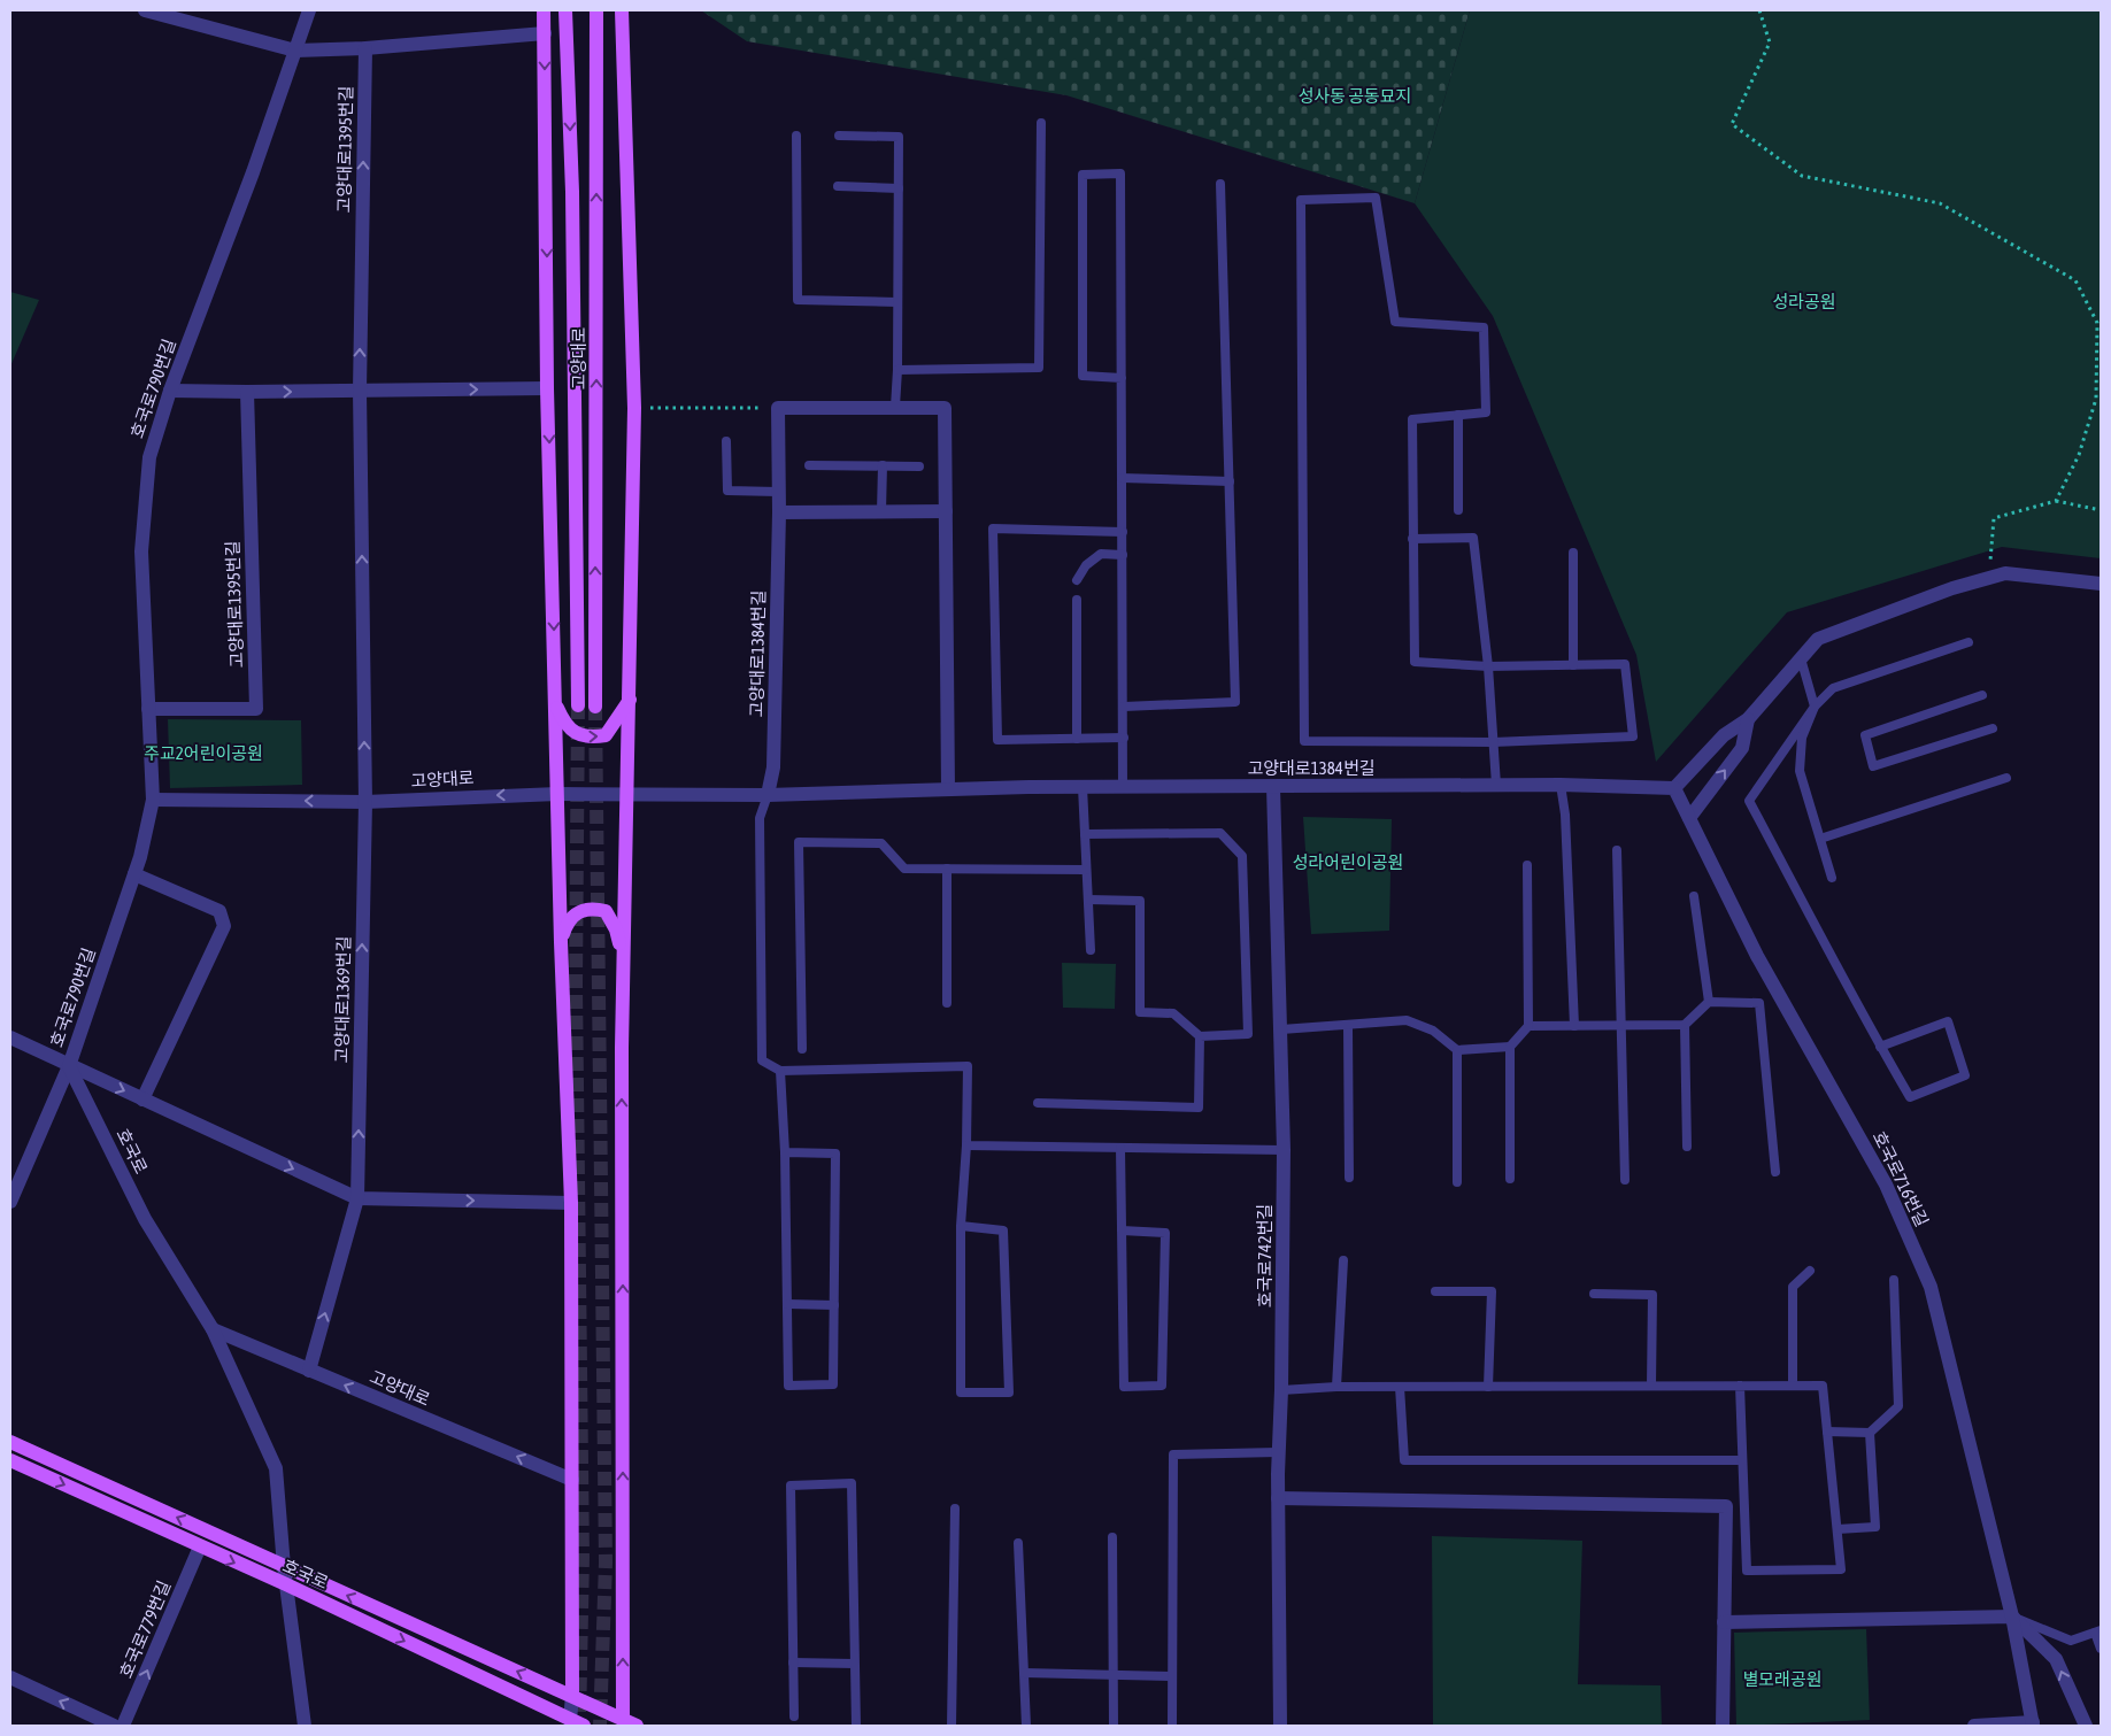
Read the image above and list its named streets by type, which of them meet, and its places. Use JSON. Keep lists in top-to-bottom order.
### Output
{
  "streets": {
    "main road": ["고양대로", "호국로"],
    "street": [
      "고양대로1395번길",
      "호국로790번길",
      "고양대로1384번길",
      "고양대로1369번길",
      "호국로716번길",
      "호국로742번길",
      "호국로779번길"
    ]
  },
  "crossings": [
    ["고양대로1395번길", "고양대로"],
    ["고양대로1395번길", "호국로790번길"],
    ["고양대로1395번길", "고양대로1369번길"],
    ["고양대로", "고양대로1384번길"],
    ["고양대로", "고양대로1369번길"],
    ["고양대로", "호국로"],
    ["호국로790번길", "호국로"],
    ["고양대로1384번길", "호국로716번길"],
    ["고양대로1384번길", "호국로742번길"],
    ["호국로", "호국로779번길"]
  ],
  "one_way": ["고양대로1395번길", "고양대로1369번길", "호국로779번길"],
  "parks": [
    "성사동 공동묘지",
    "성라공원",
    "주교2어린이공원",
    "성라어린이공원",
    "별모래공원"
  ]
}
